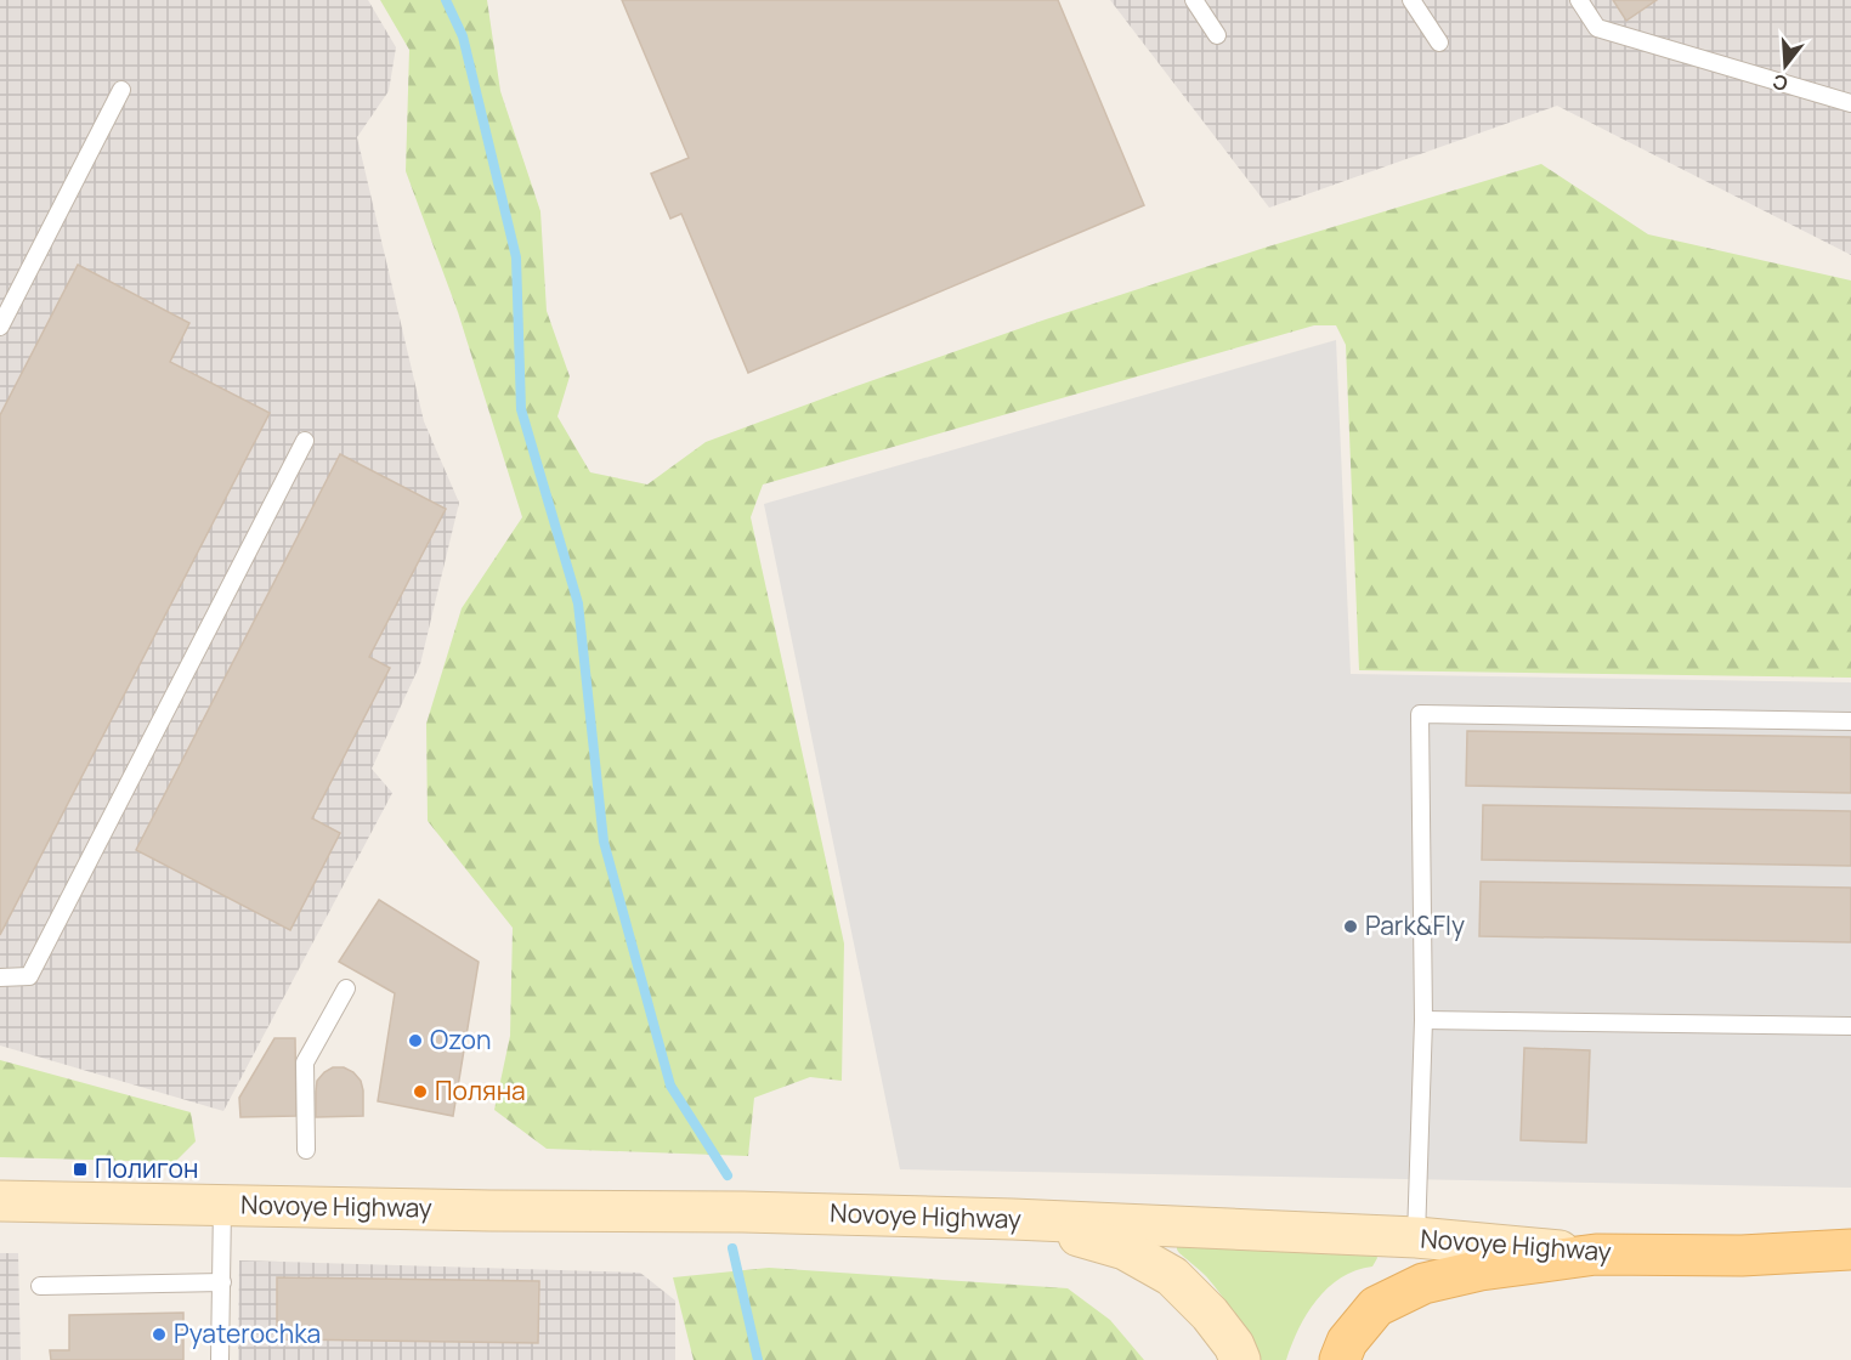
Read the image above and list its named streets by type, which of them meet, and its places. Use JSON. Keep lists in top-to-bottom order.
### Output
{
  "streets": {
    "main road": ["Novoye Highway"]
  },
  "places": {
    "other": [
      "Park&Fly",
      "Ozon",
      "Поляна",
      "Pyaterochka"
    ],
    "transit": ["Полигон"]
  },
  "north": "bottom"
}
